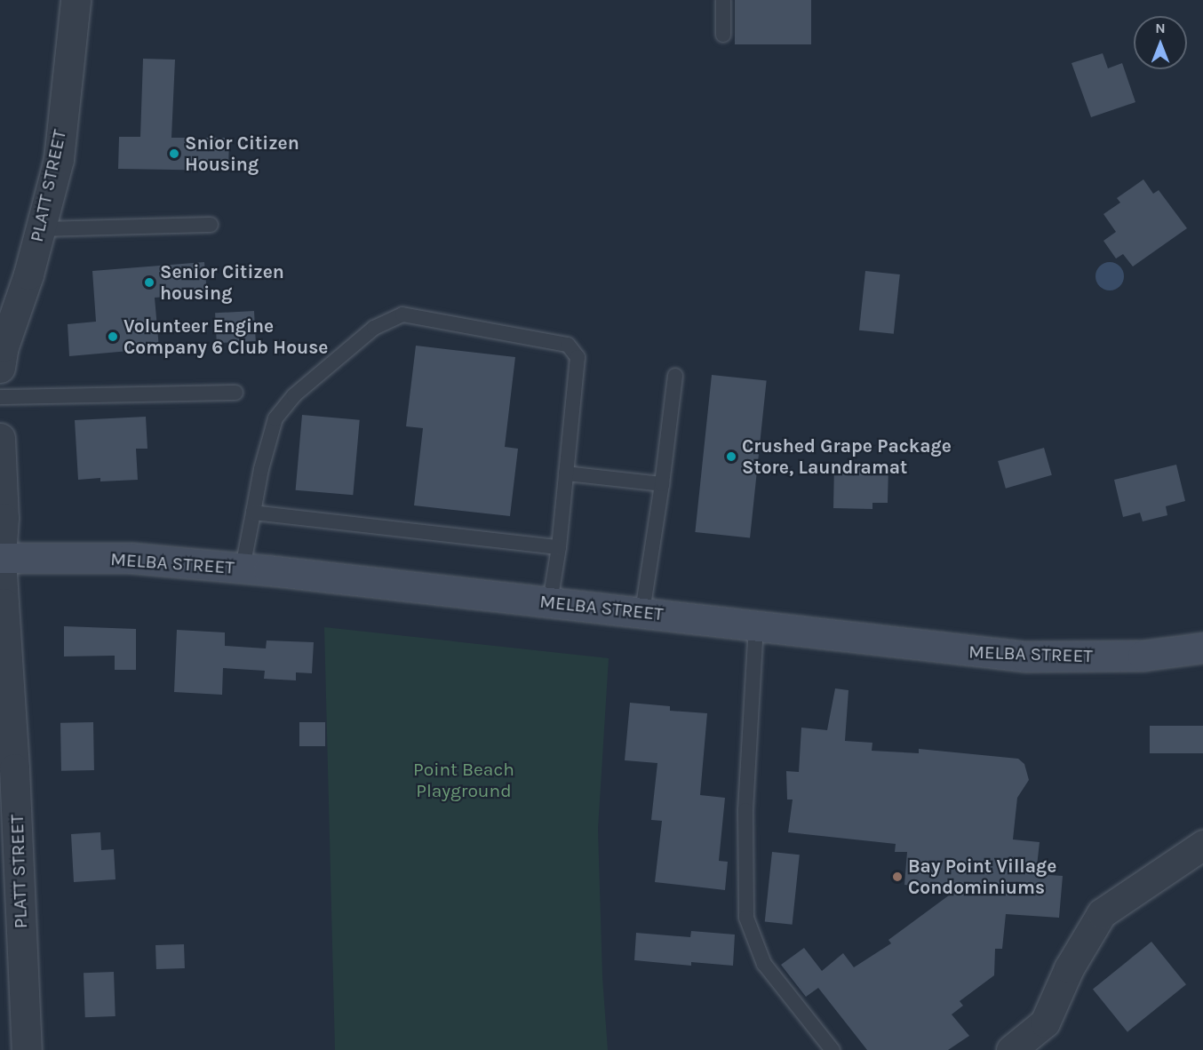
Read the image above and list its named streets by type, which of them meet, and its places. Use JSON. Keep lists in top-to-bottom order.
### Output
{
  "streets": {
    "main road": ["MELBA STREET"],
    "street": ["PLATT STREET"]
  },
  "crossings": [
    ["PLATT STREET", "MELBA STREET"]
  ],
  "parks": ["Point Beach Playground"],
  "places": [
    "Snior Citizen Housing",
    "Senior Citizen housing",
    "Volunteer Engine Company 6 Club House",
    "Crushed Grape Package Store, Laundramat",
    "Bay Point Village Condominiums"
  ],
  "north": "top"
}
